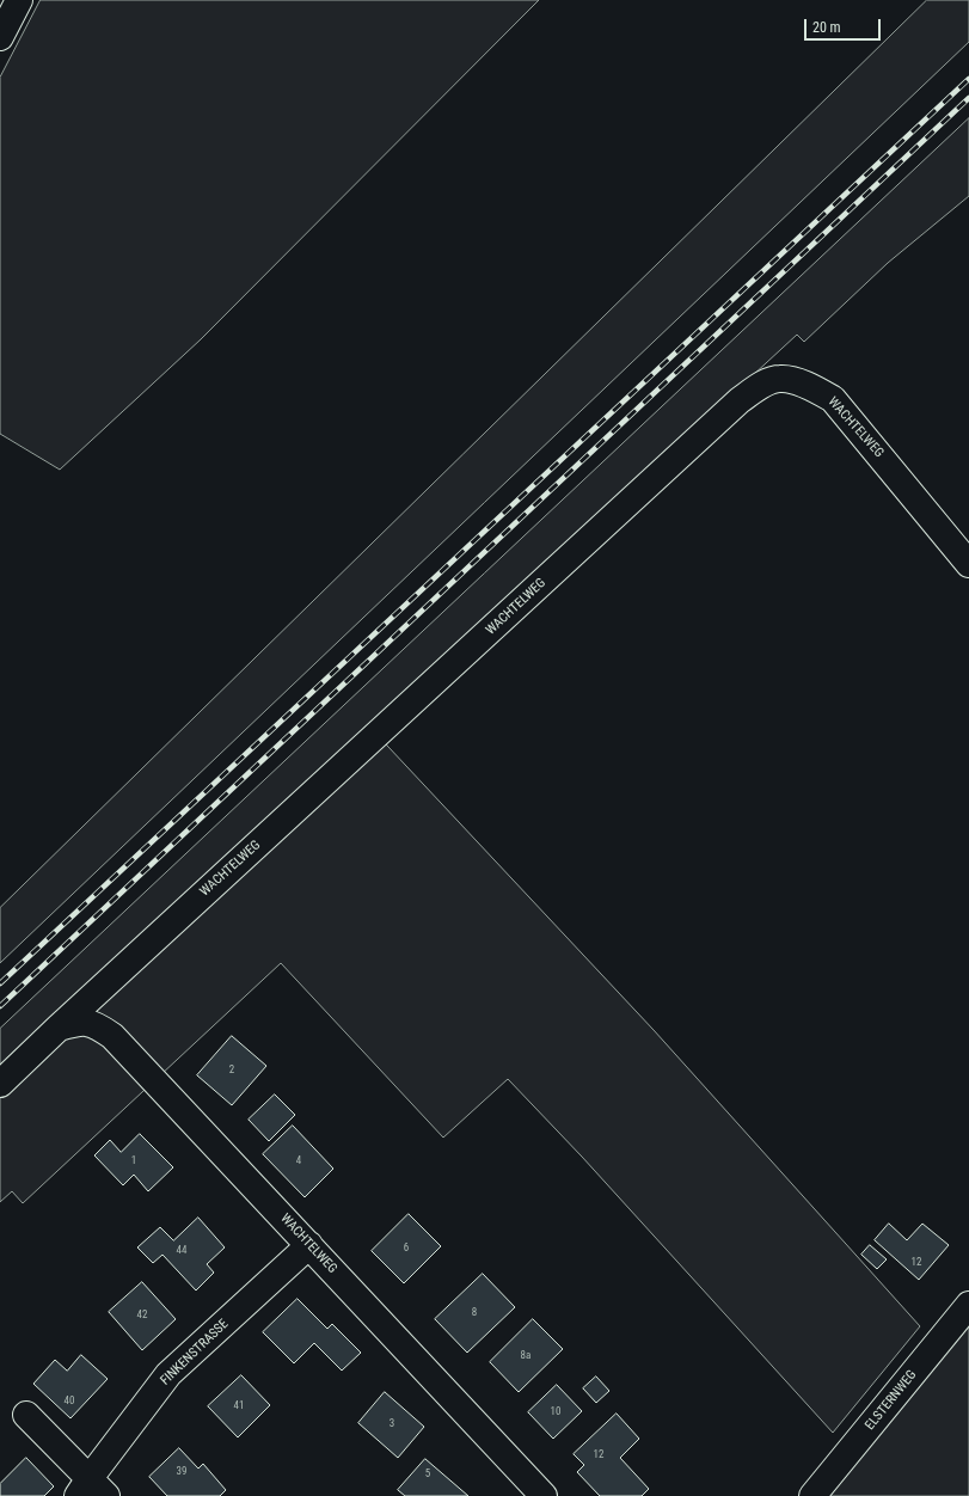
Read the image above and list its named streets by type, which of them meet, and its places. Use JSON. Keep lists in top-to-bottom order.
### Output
{
  "streets": {
    "street": ["WACHTELWEG", "FINKENSTRASSE", "ELSTERNWEG"]
  },
  "crossings": [
    ["WACHTELWEG", "FINKENSTRASSE"]
  ],
  "house_numbers": [
    "2",
    "1",
    "4",
    "6",
    "44",
    "12",
    "8",
    "42",
    "8a",
    "40",
    "41",
    "10",
    "3",
    "12",
    "39",
    "5"
  ],
  "scale_bar": "20 m"
}
